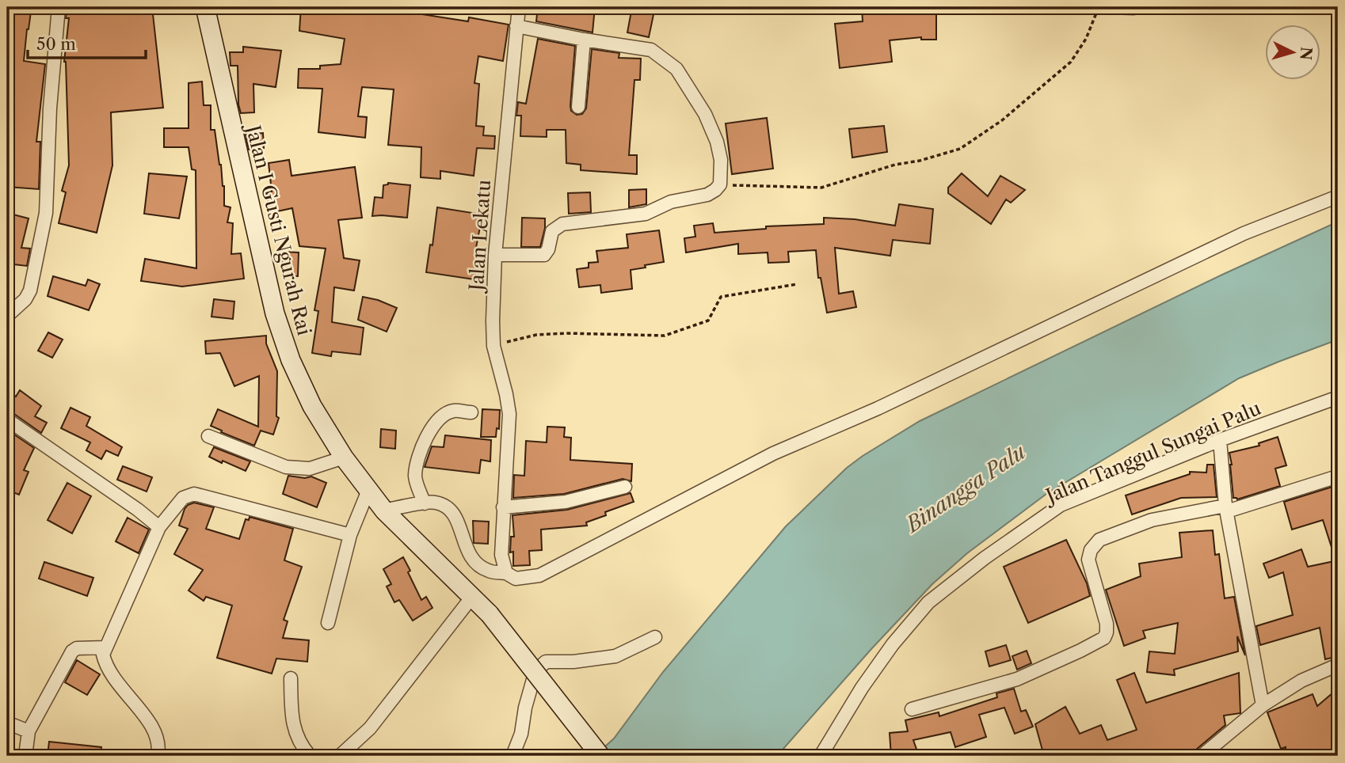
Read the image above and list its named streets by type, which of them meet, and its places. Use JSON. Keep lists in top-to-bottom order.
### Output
{
  "streets": {
    "main road": ["Jalan I Gusti Ngurah Rai"],
    "street": ["Jalan Lekatu", "Jalan Tanggul Sungai Palu"]
  },
  "water": ["Binangga Palu"],
  "scale_bar": "50 m",
  "north": "right"
}
